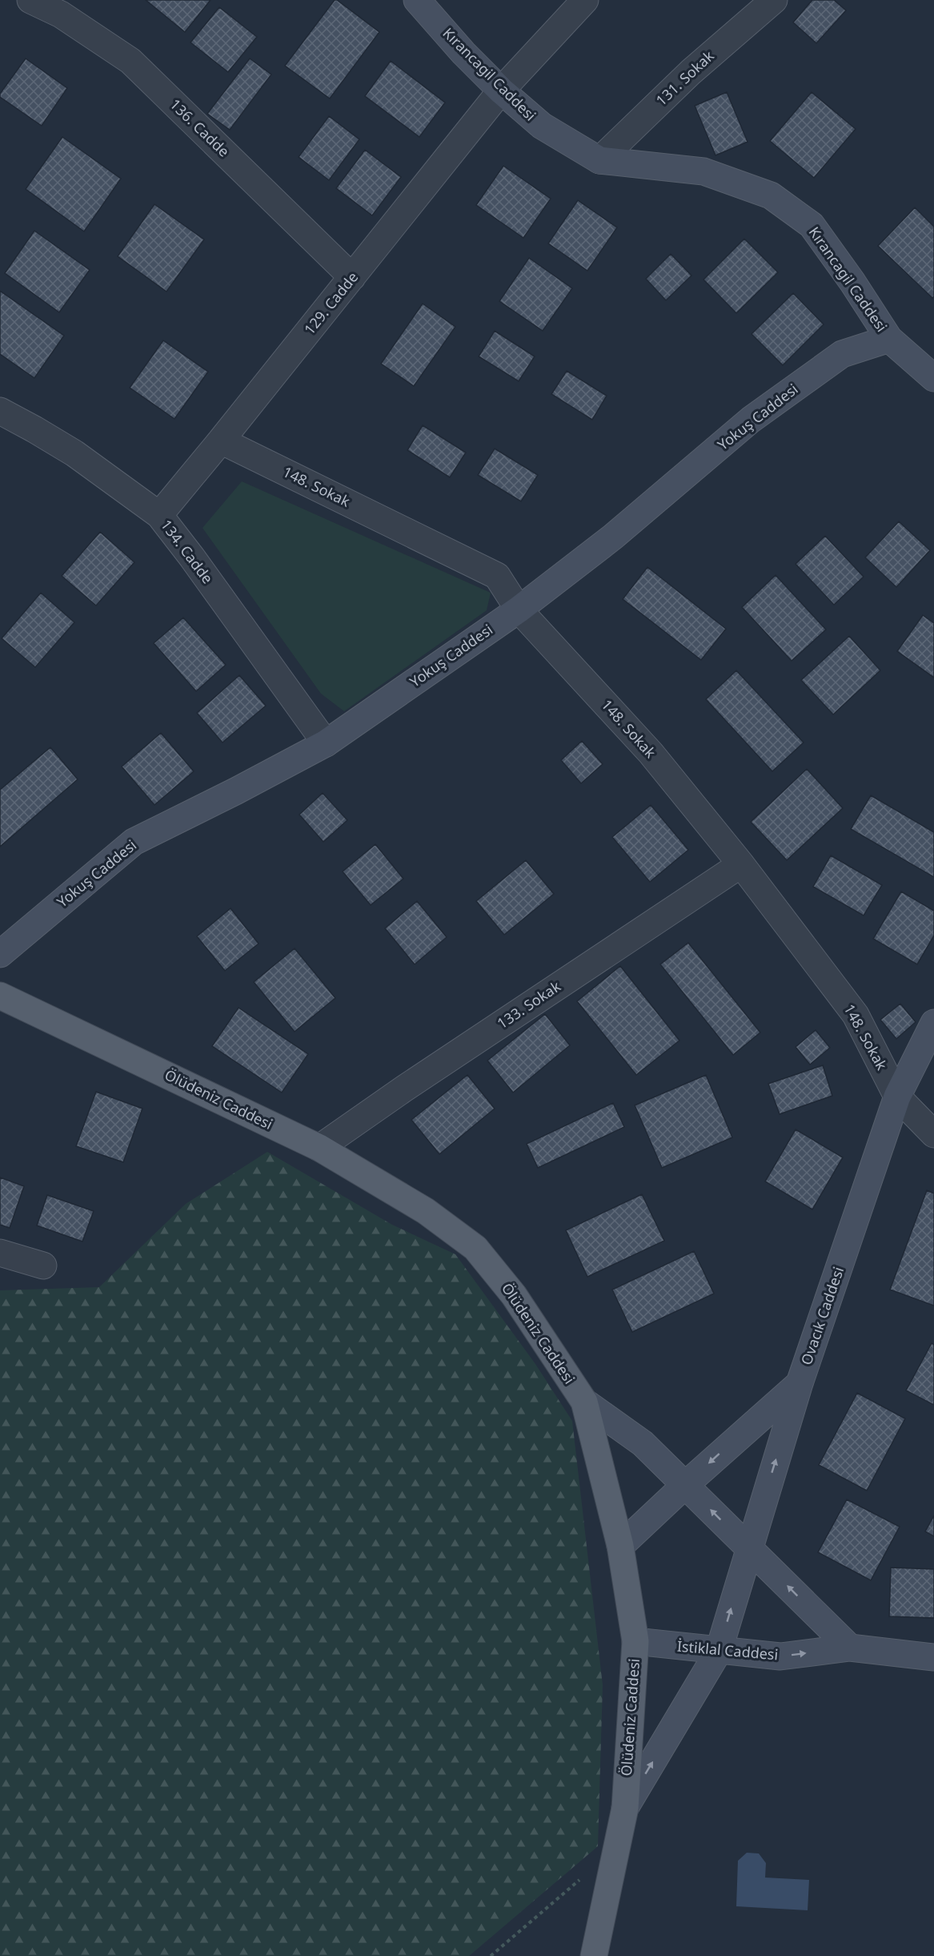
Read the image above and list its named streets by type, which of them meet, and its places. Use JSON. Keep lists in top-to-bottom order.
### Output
{
  "streets": {
    "main road": ["Ölüdeniz Caddesi"],
    "street": [
      "Kırancagil Caddesi",
      "131. Sokak",
      "136. Cadde",
      "129. Cadde",
      "Yokuş Caddesi",
      "148. Sokak",
      "134. Cadde",
      "133. Sokak",
      "Ovacık Caddesi",
      "İstiklal Caddesi"
    ]
  },
  "crossings": [
    ["Kırancagil Caddesi", "131. Sokak"],
    ["Kırancagil Caddesi", "129. Cadde"],
    ["Kırancagil Caddesi", "Yokuş Caddesi"],
    ["136. Cadde", "129. Cadde"],
    ["129. Cadde", "148. Sokak"],
    ["129. Cadde", "134. Cadde"],
    ["Yokuş Caddesi", "148. Sokak"],
    ["Yokuş Caddesi", "134. Cadde"],
    ["148. Sokak", "133. Sokak"],
    ["148. Sokak", "Ovacık Caddesi"],
    ["133. Sokak", "Ölüdeniz Caddesi"],
    ["Ölüdeniz Caddesi", "Ovacık Caddesi"],
    ["Ölüdeniz Caddesi", "İstiklal Caddesi"]
  ],
  "one_way": ["İstiklal Caddesi"]
}
